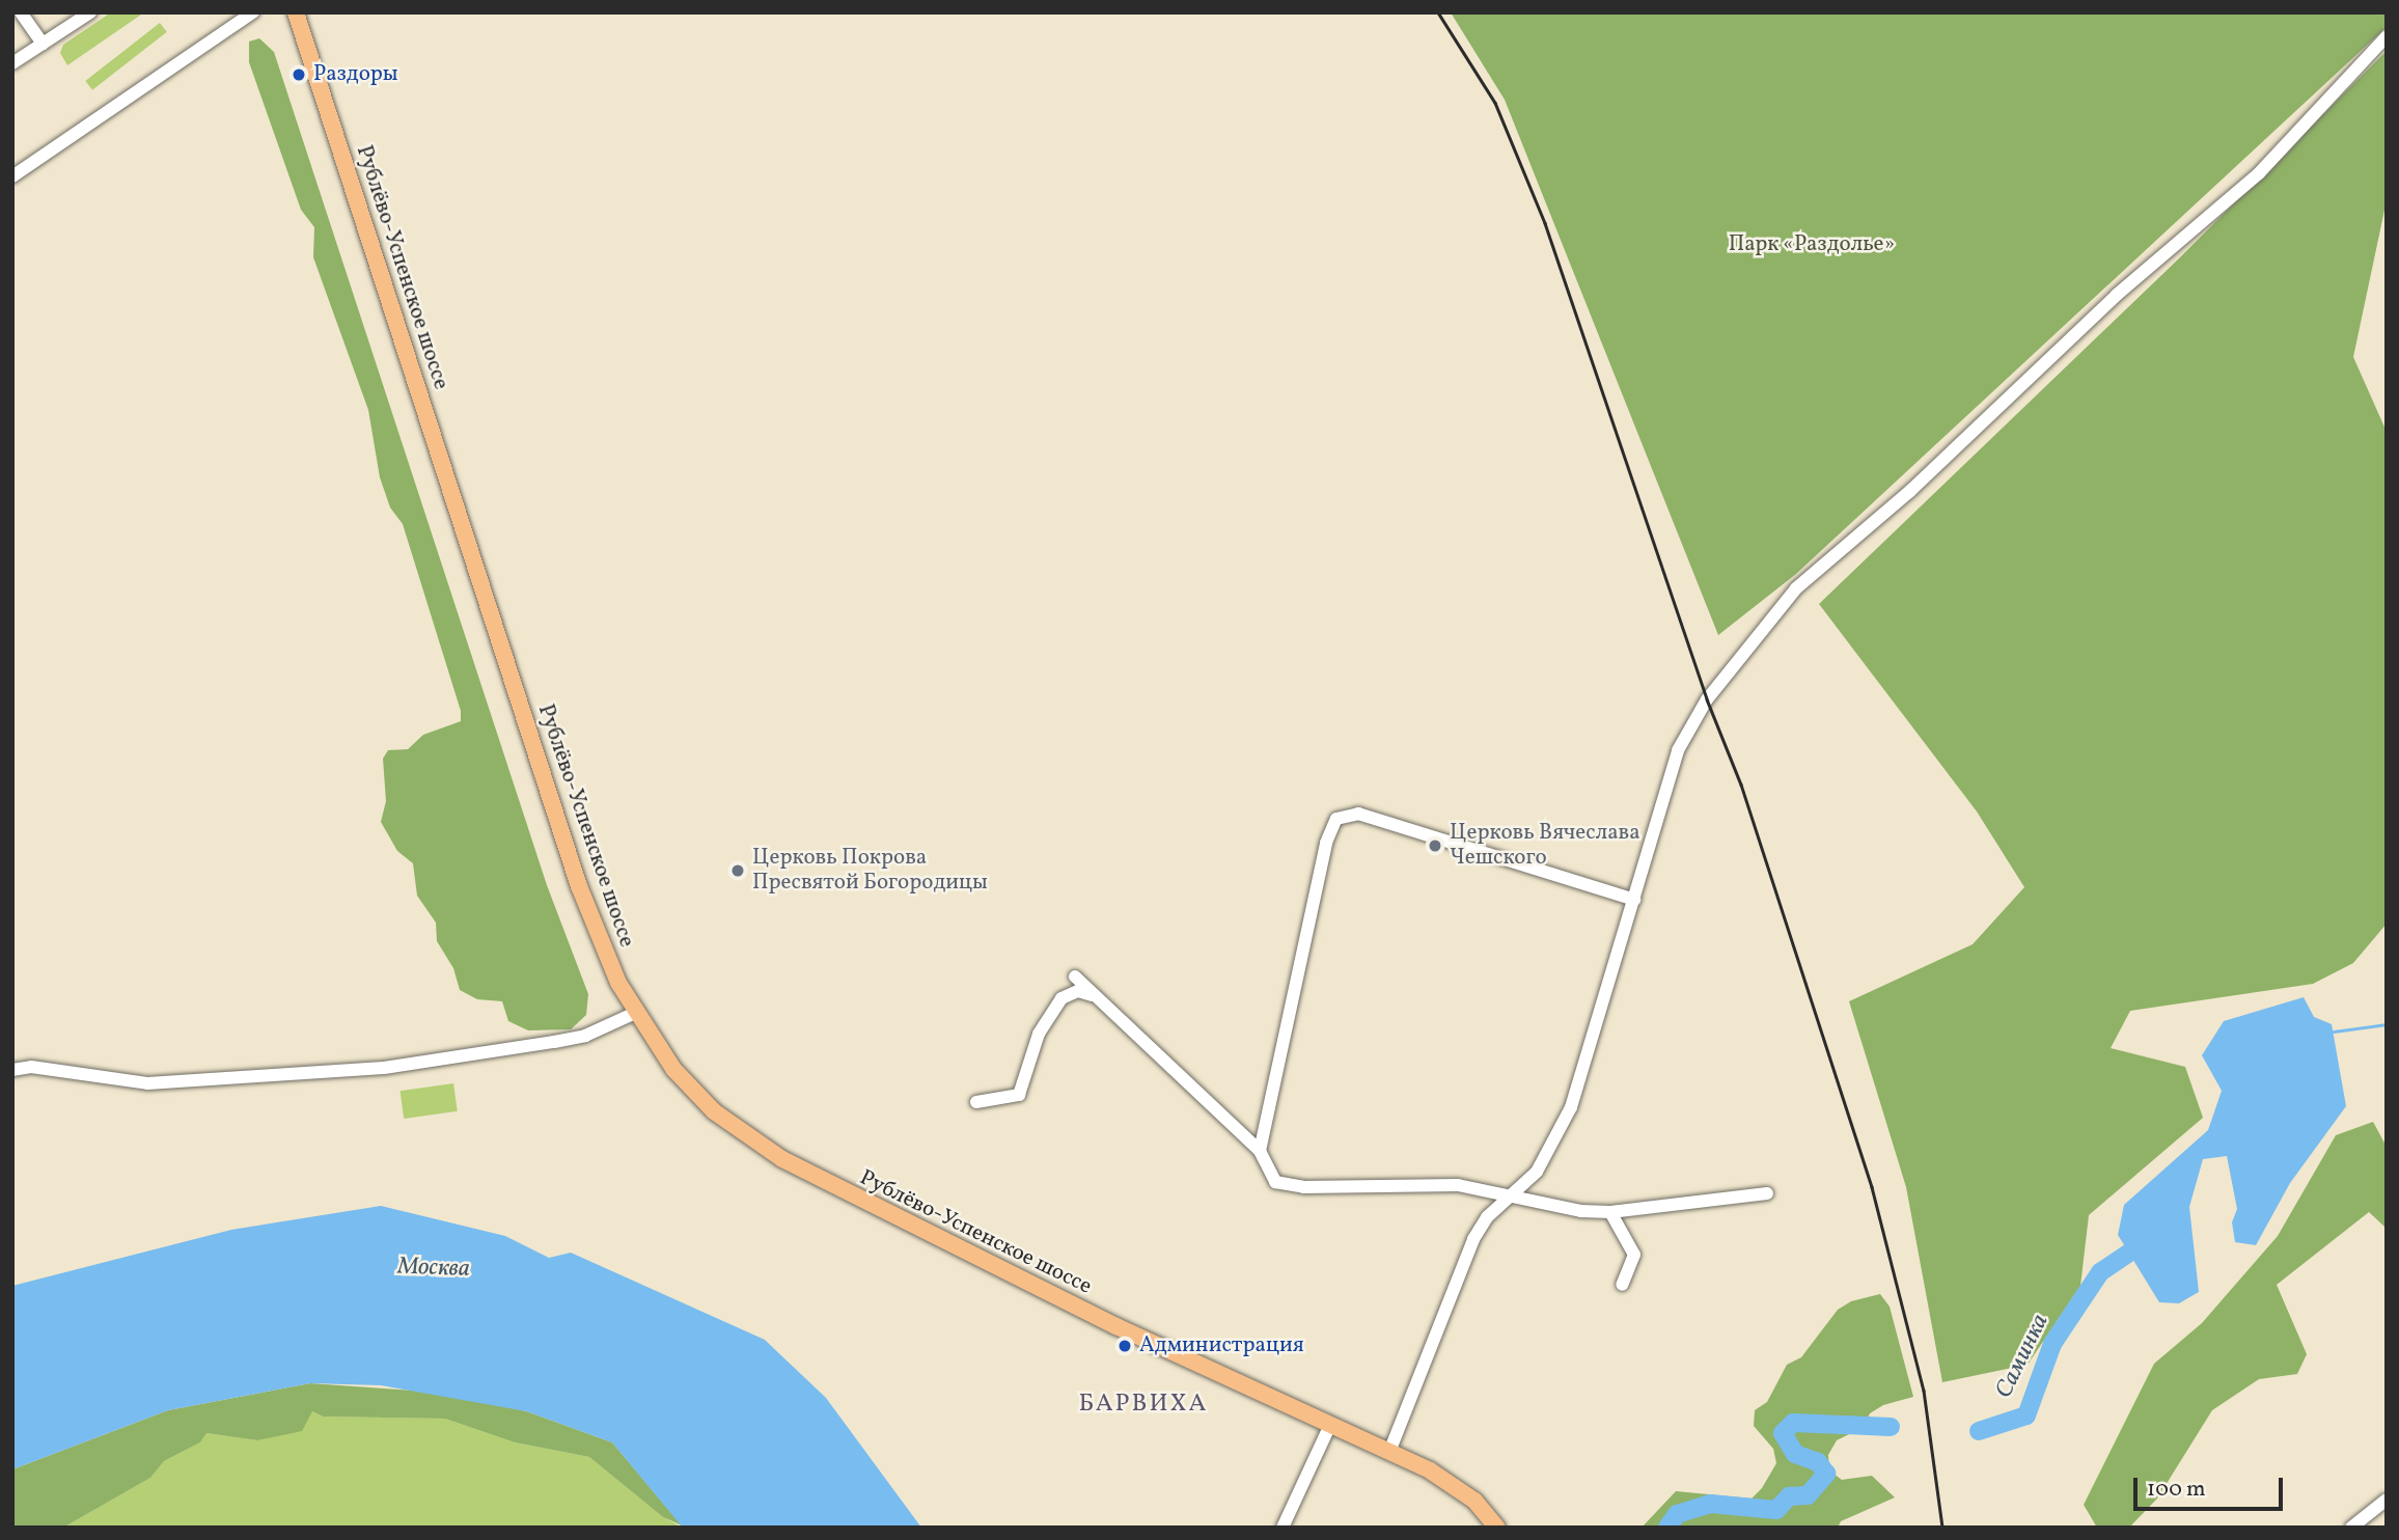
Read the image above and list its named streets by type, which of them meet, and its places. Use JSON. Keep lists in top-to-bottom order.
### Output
{
  "streets": {
    "main road": ["Рублёво-Успенское шоссе"]
  },
  "districts": ["БАРВИХА"],
  "water": ["Москва", "Саминка"],
  "parks": ["Парк «Раздолье»"],
  "places": [
    "Раздоры",
    "Церковь Вячеслава Чешского",
    "Церковь Покрова Пресвятой Богородицы",
    "Администрация"
  ],
  "scale_bar": "100 m"
}
